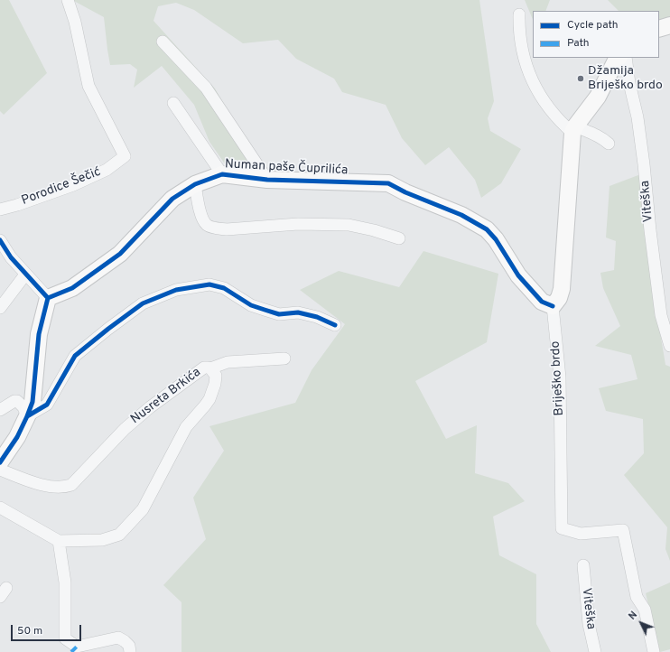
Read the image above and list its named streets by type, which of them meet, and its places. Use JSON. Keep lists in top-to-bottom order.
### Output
{
  "streets": {
    "street": [
      "Numan paše Čuprilića",
      "Porodice Šečić",
      "Viteška",
      "Briješko brdo",
      "Nusreta Brkića"
    ]
  },
  "crossings": [
    ["Numan paše Čuprilića", "Briješko brdo"]
  ],
  "places": ["Džamija Briješko brdo"],
  "legend": ["Cycle path", "Path"],
  "scale_bar": "50 m",
  "north": "top left"
}
